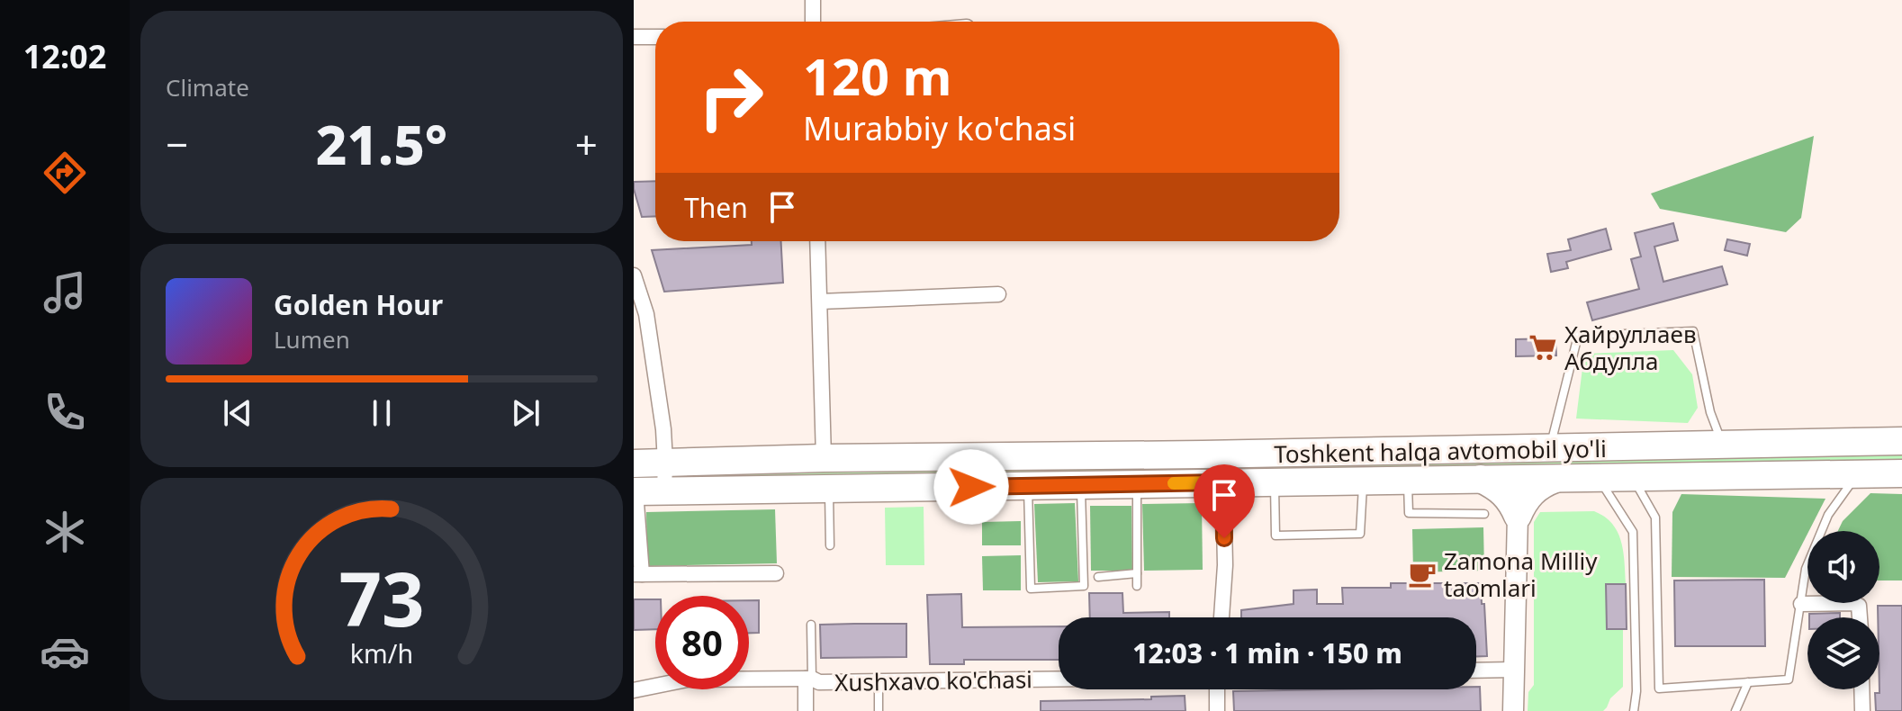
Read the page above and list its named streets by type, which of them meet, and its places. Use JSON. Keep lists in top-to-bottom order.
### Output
{
  "streets": {
    "highway": ["Toshkent halqa avtomobil yo'li"],
    "street": ["Xushxavo ko'chasi"]
  },
  "places": {
    "supermarket": ["Хайруллаев Абдулла"],
    "cafe": ["Zamona Milliy taomlari"]
  },
  "page": {
    "tabs": "12:02",
    "tile": "Climate",
    "turn": ["120 m", "Murabbiy ko'chasi"],
    "heat": ["−", "21.5°", "+"],
    "then": "Then",
    "song": ["Golden Hour", "Lumen"],
    "limit": "80",
    "trip": "12:03 · 1 min · 150 m",
    "gauge": ["73", "km/h"]
  }
}
